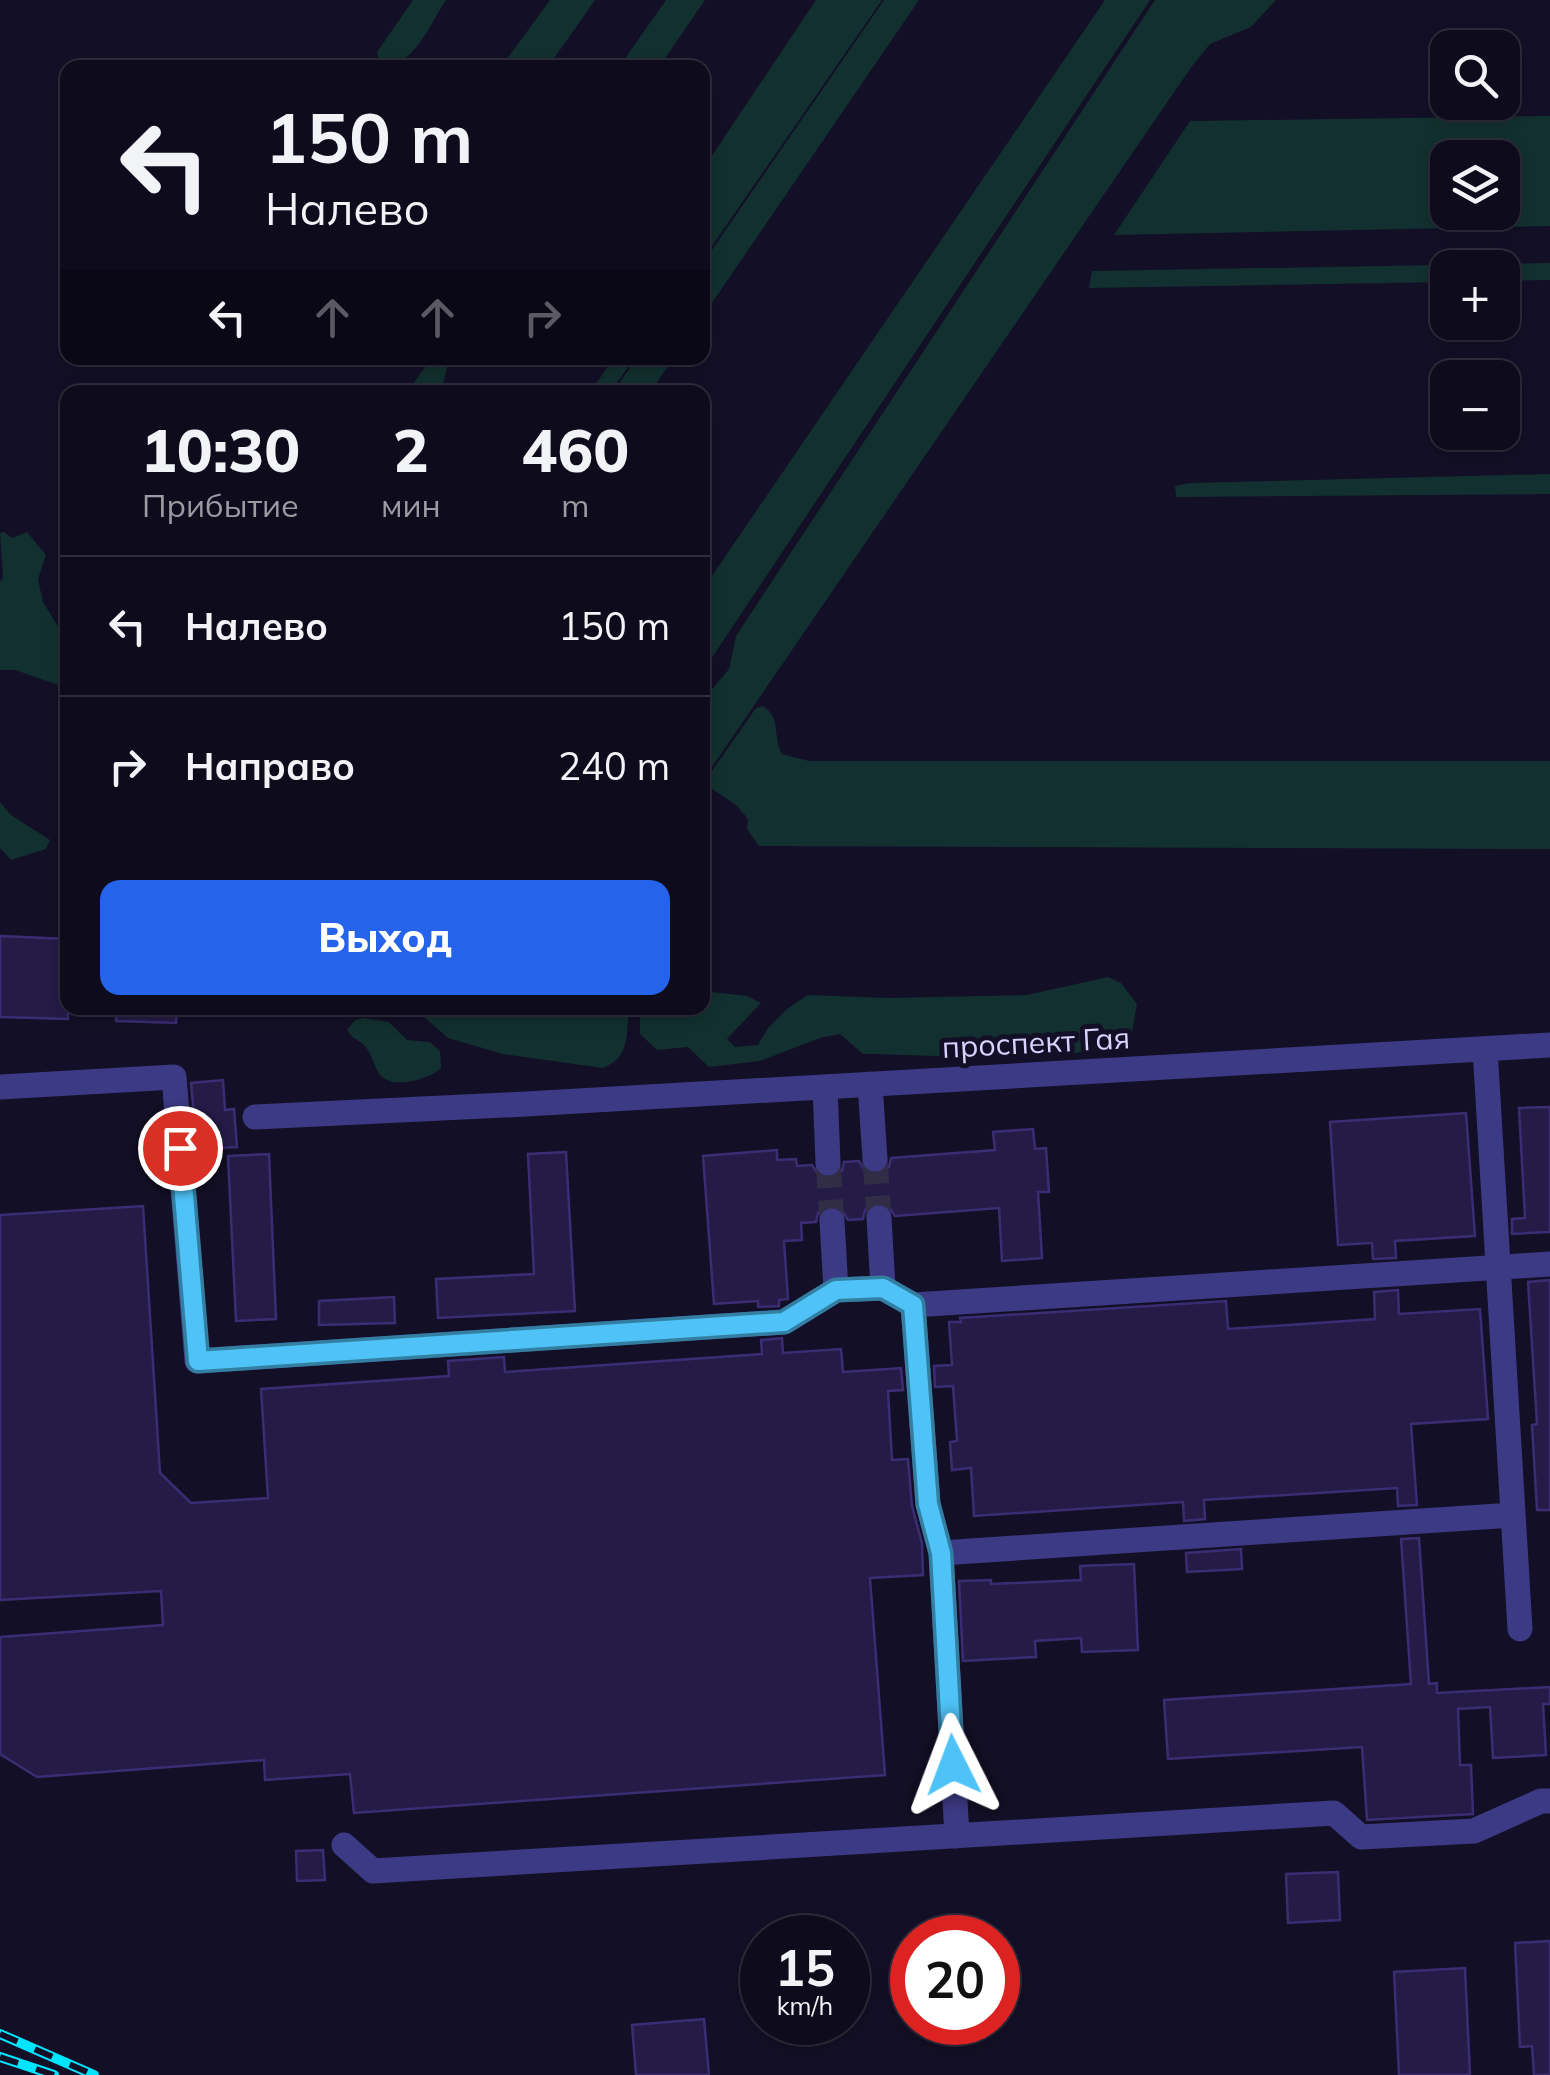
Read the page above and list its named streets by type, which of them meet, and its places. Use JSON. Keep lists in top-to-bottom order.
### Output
{
  "streets": {
    "street": ["проспект Гая"]
  },
  "page": {
    "map_buttons": ["+", "−"],
    "turn": ["150 m", "Налево"],
    "eta": [
      "10:30",
      "Прибытие",
      "2",
      "мин",
      "460",
      "m"
    ],
    "list": [
      {
        "name": "Налево",
        "value": "150 m"
      },
      {
        "name": "Направо",
        "value": "240 m"
      }
    ],
    "buttons": "Выход",
    "speed": "15 km/h",
    "limit": "20"
  }
}
